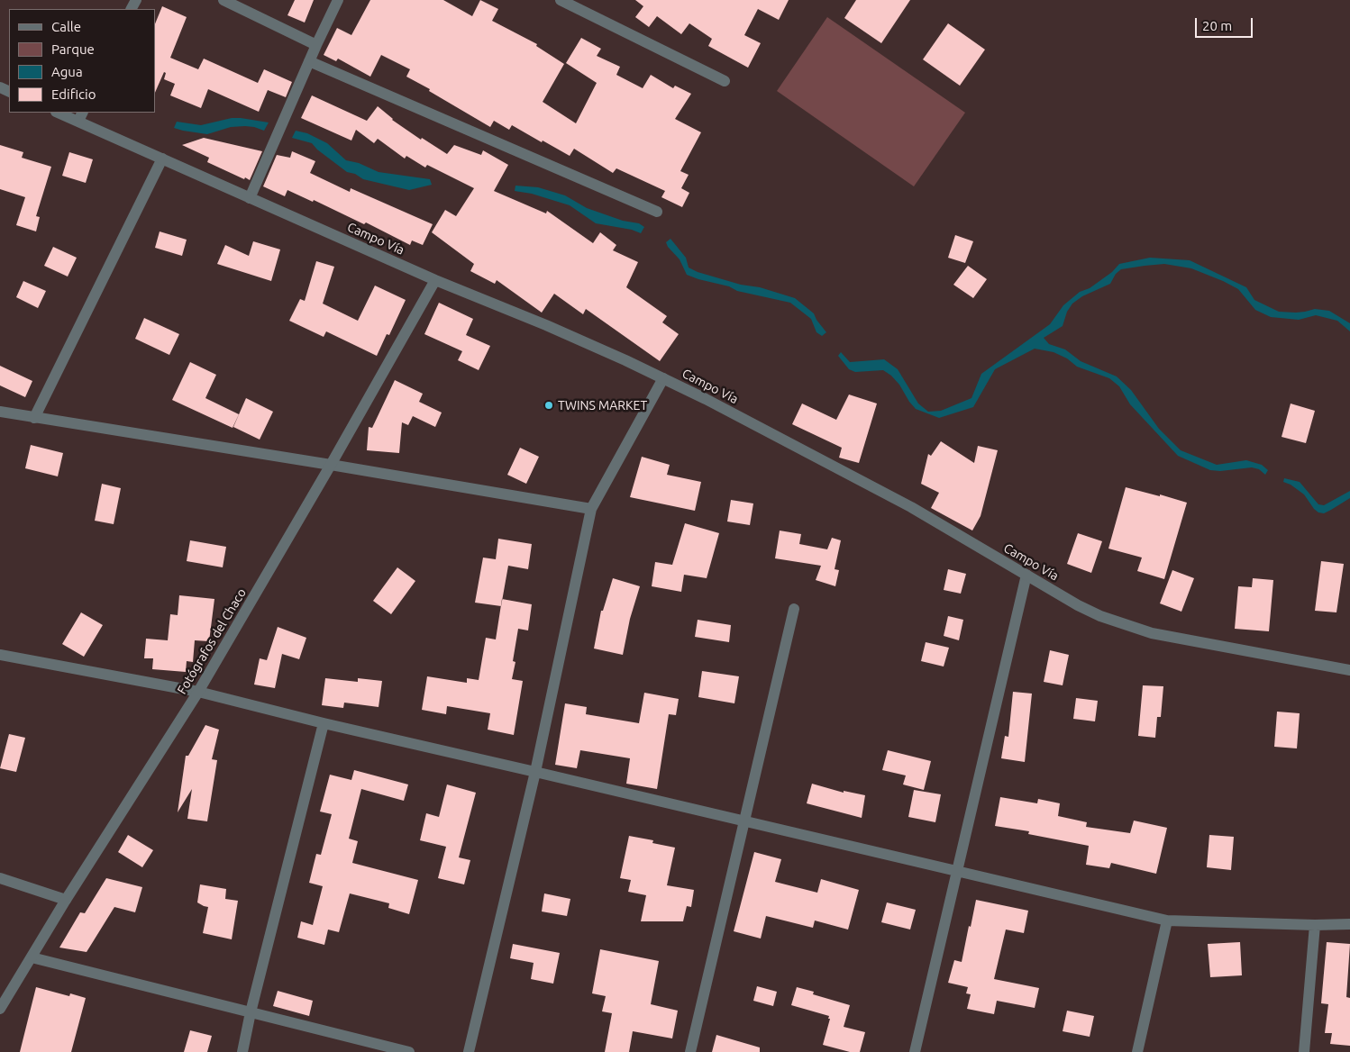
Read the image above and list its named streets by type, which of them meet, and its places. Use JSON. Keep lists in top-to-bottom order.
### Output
{
  "streets": {
    "street": ["Campo Vía", "Fotógrafos del Chaco"]
  },
  "crossings": [
    ["Campo Vía", "Fotógrafos del Chaco"]
  ],
  "places": ["TWINS MARKET"],
  "legend": [
    "Calle",
    "Parque",
    "Agua",
    "Edificio"
  ],
  "scale_bar": "20 m"
}
